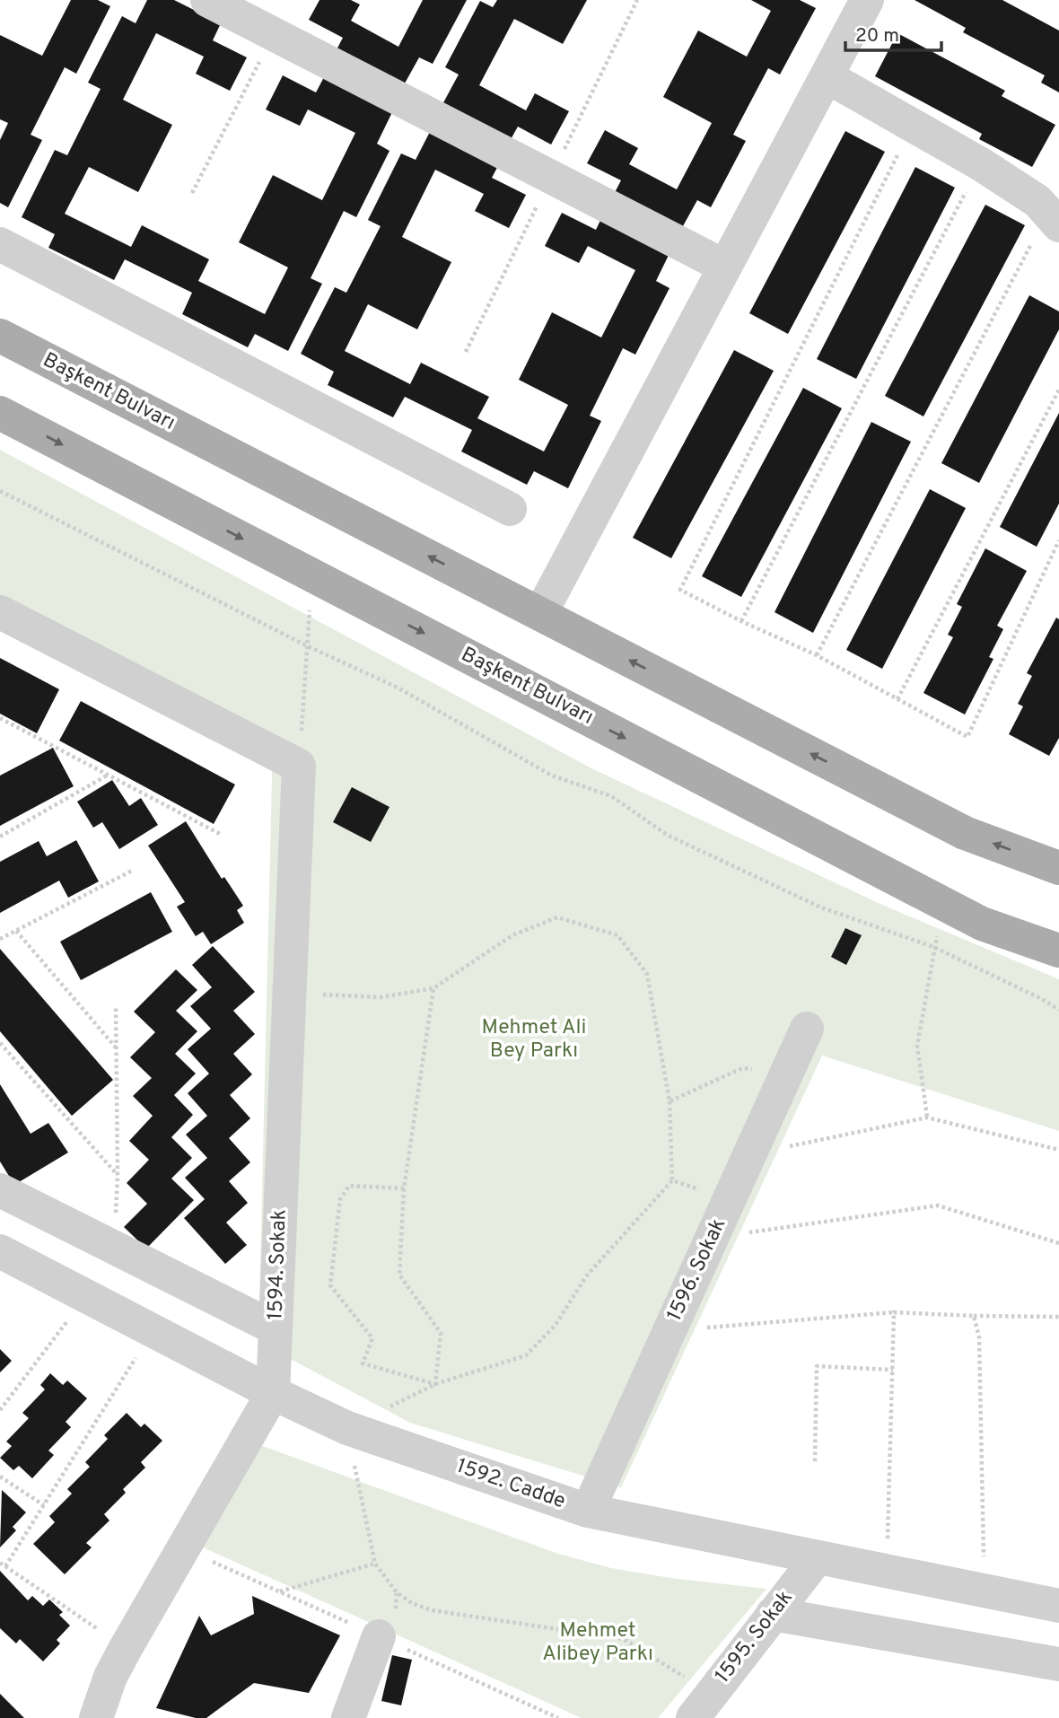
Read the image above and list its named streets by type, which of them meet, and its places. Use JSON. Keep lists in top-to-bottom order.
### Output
{
  "streets": {
    "main road": ["Başkent Bulvarı"],
    "street": [
      "1594. Sokak",
      "1596. Sokak",
      "1592. Cadde",
      "1595. Sokak"
    ]
  },
  "crossings": [
    ["1594. Sokak", "1592. Cadde"],
    ["1596. Sokak", "1592. Cadde"],
    ["1592. Cadde", "1595. Sokak"]
  ],
  "parks": ["Mehmet Ali Bey Parkı", "Mehmet Alibey Parkı"],
  "scale_bar": "20 m"
}
